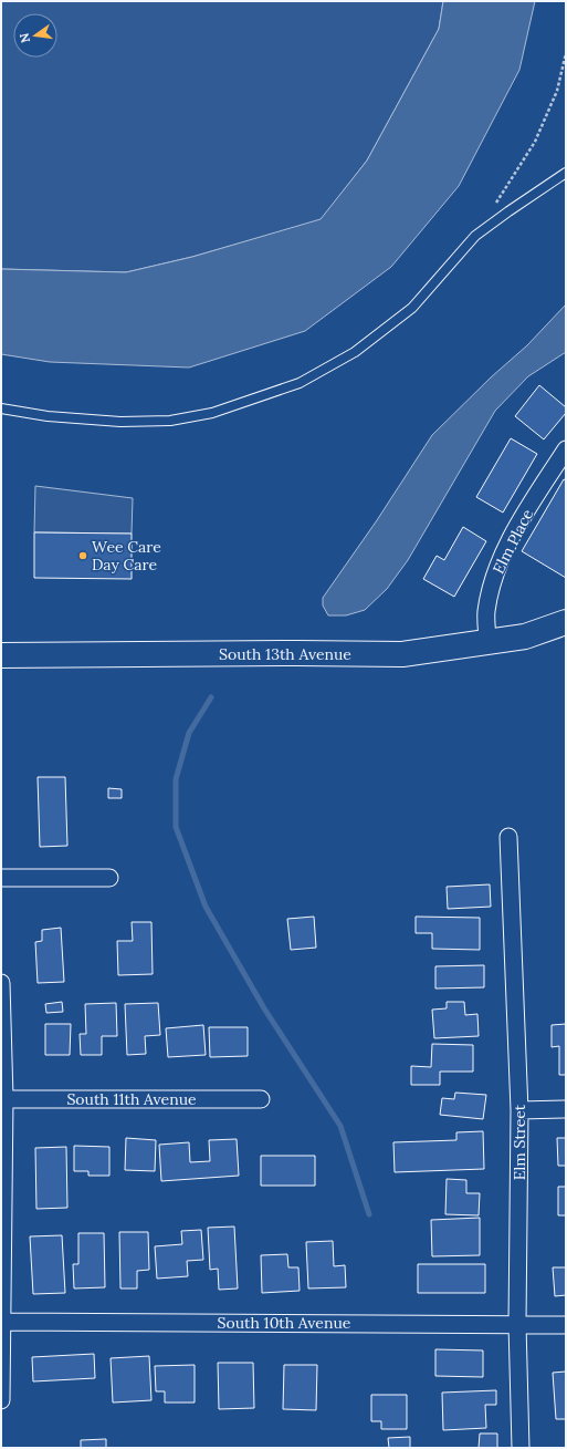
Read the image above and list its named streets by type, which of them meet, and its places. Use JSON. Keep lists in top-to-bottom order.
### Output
{
  "streets": {
    "main road": ["South 13th Avenue"],
    "street": [
      "Elm Place",
      "South 11th Avenue",
      "Elm Street",
      "South 10th Avenue"
    ]
  },
  "crossings": [
    ["Elm Place", "South 13th Avenue"],
    ["Elm Street", "South 10th Avenue"]
  ],
  "places": ["Wee Care Day Care"],
  "north": "left"
}
